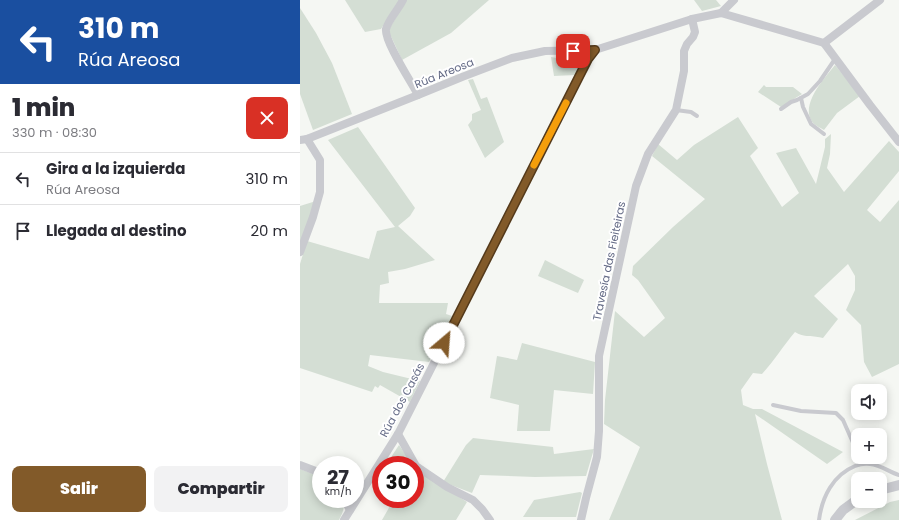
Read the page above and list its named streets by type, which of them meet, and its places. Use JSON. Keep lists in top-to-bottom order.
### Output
{
  "streets": {
    "street": ["Rúa Areosa", "Travesía das Fieiteiras", "Rúa dos Casás"]
  },
  "crossings": [
    ["Rúa Areosa", "Rúa dos Casás"]
  ],
  "page": {
    "turn": ["310 m", "Rúa Areosa"],
    "heading": ["1 min", "330 m · 08:30"],
    "list": [
      {
        "name": "Gira a la izquierda",
        "note": "Rúa Areosa",
        "value": "310 m"
      },
      {
        "name": "Llegada al destino",
        "value": "20 m"
      }
    ],
    "map_buttons": ["+", "−"],
    "speed": "27 km/h",
    "limit": "30",
    "buttons": ["Salir", "Compartir"]
  }
}
